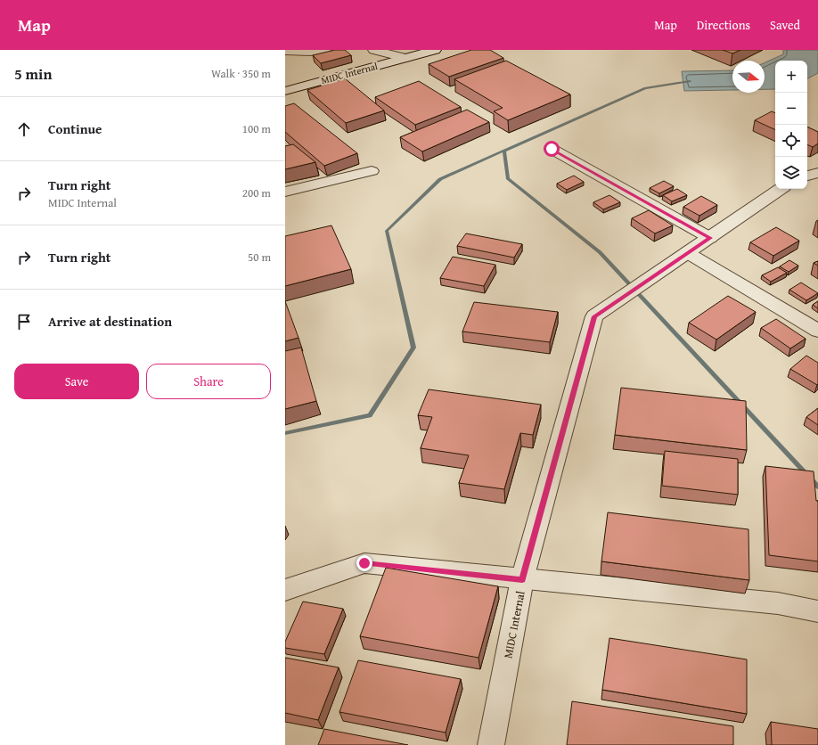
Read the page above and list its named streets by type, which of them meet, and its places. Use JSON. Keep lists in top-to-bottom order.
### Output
{
  "streets": {
    "street": ["MIDC Internal"]
  },
  "north": "right",
  "page": {
    "header": "Map",
    "nav": ["Map", "Directions", "Saved"],
    "heading": ["5 min", "Walk · 350 m"],
    "map_buttons": ["+", "−"],
    "list": [
      ["Continue", "100 m"],
      ["Turn right", "MIDC Internal", "200 m"],
      ["Turn right", "50 m"],
      "Arrive at destination"
    ],
    "buttons": ["Save", "Share"]
  }
}
